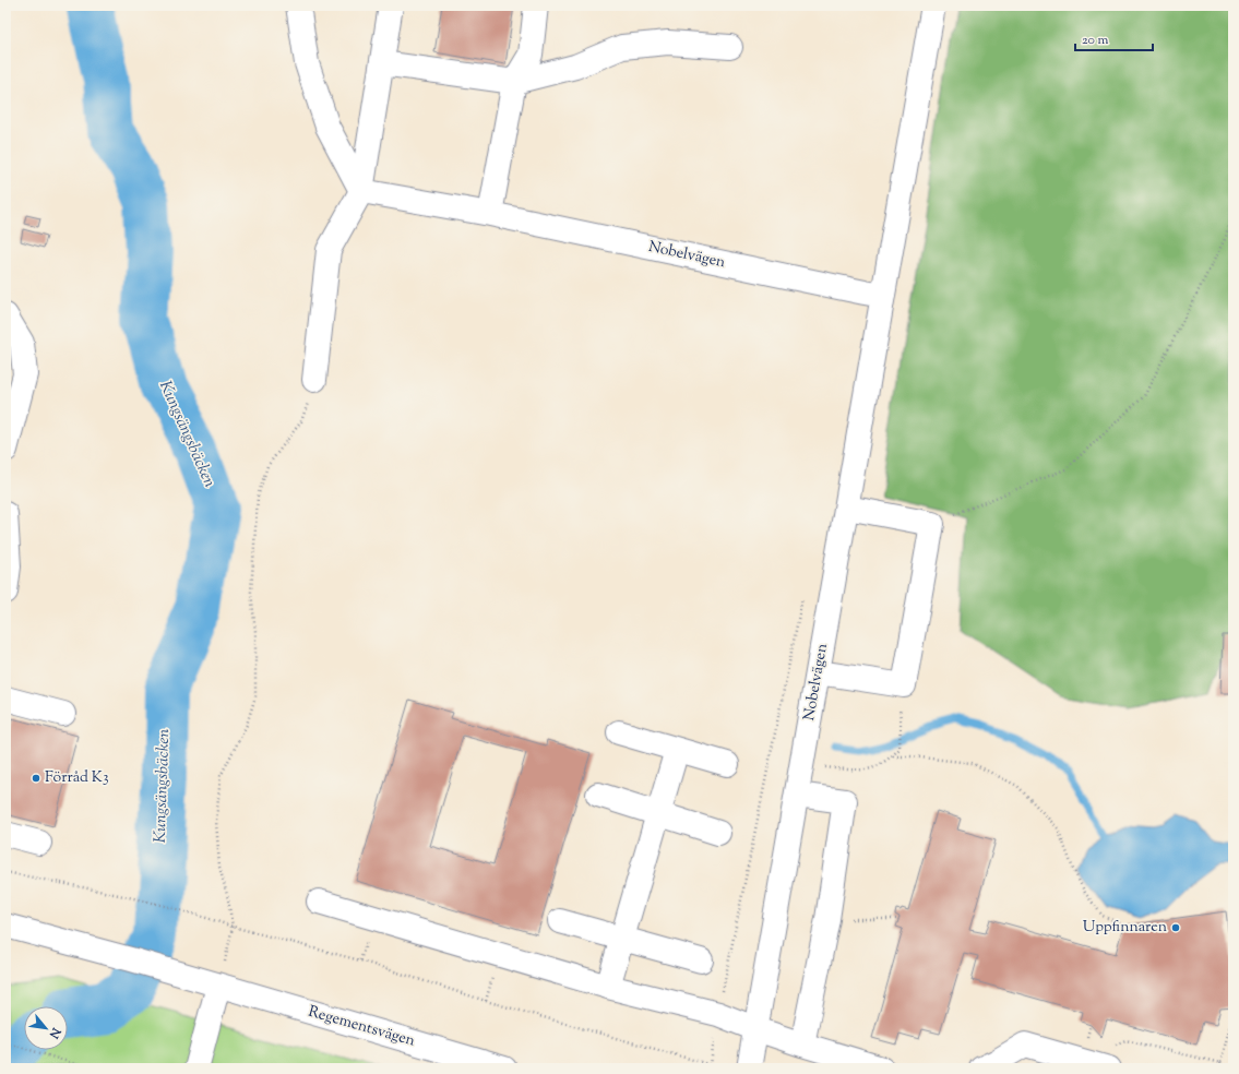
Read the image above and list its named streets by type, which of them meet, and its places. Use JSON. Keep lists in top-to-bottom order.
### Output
{
  "streets": {
    "street": ["Nobelvägen", "Regementsvägen"]
  },
  "water": ["Kungsängsbäcken"],
  "places": ["Förråd K3", "Uppfinnaren"],
  "scale_bar": "20 m",
  "north": "bottom right"
}
